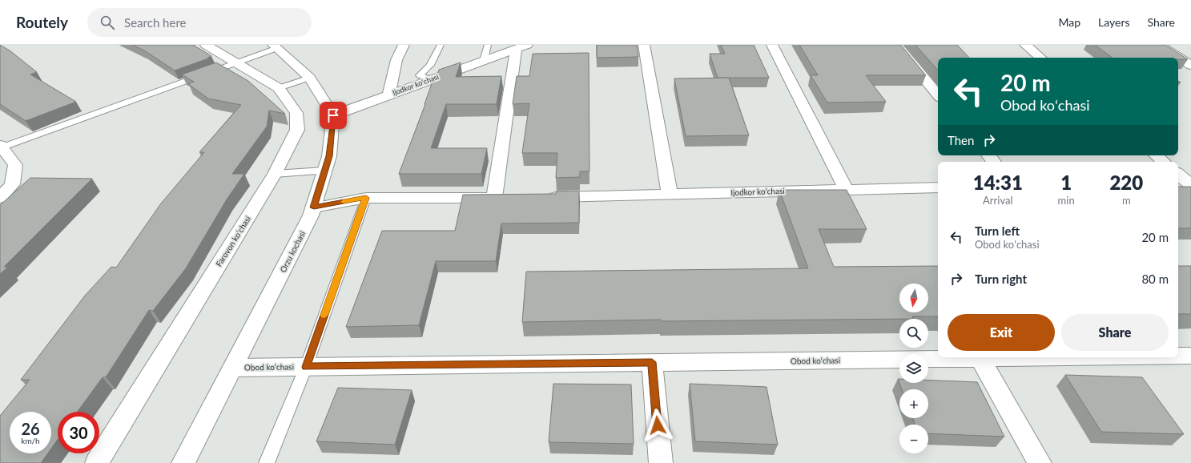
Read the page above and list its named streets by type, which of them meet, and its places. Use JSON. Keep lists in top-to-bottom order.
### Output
{
  "streets": {
    "street": [
      "Ijodkor koʻchasi",
      "Farovon koʻchasi",
      "Orzu kochasi",
      "Obod koʻchasi"
    ]
  },
  "crossings": [
    ["Ijodkor koʻchasi", "Orzu kochasi"],
    ["Orzu kochasi", "Obod koʻchasi"]
  ],
  "north": "bottom",
  "page": {
    "header": "Routely",
    "search": "Search here",
    "nav": ["Map", "Layers", "Share"],
    "turn": ["20 m", "Obod koʻchasi"],
    "then": "Then",
    "eta": [
      "14:31",
      "Arrival",
      "1",
      "min",
      "220",
      "m"
    ],
    "list": [
      {
        "name": "Turn left",
        "note": "Obod koʻchasi",
        "value": "20 m"
      },
      {
        "name": "Turn right",
        "value": "80 m"
      }
    ],
    "map_buttons": ["+", "−"],
    "buttons": ["Exit", "Share"],
    "speed": "26 km/h",
    "limit": "30"
  }
}
